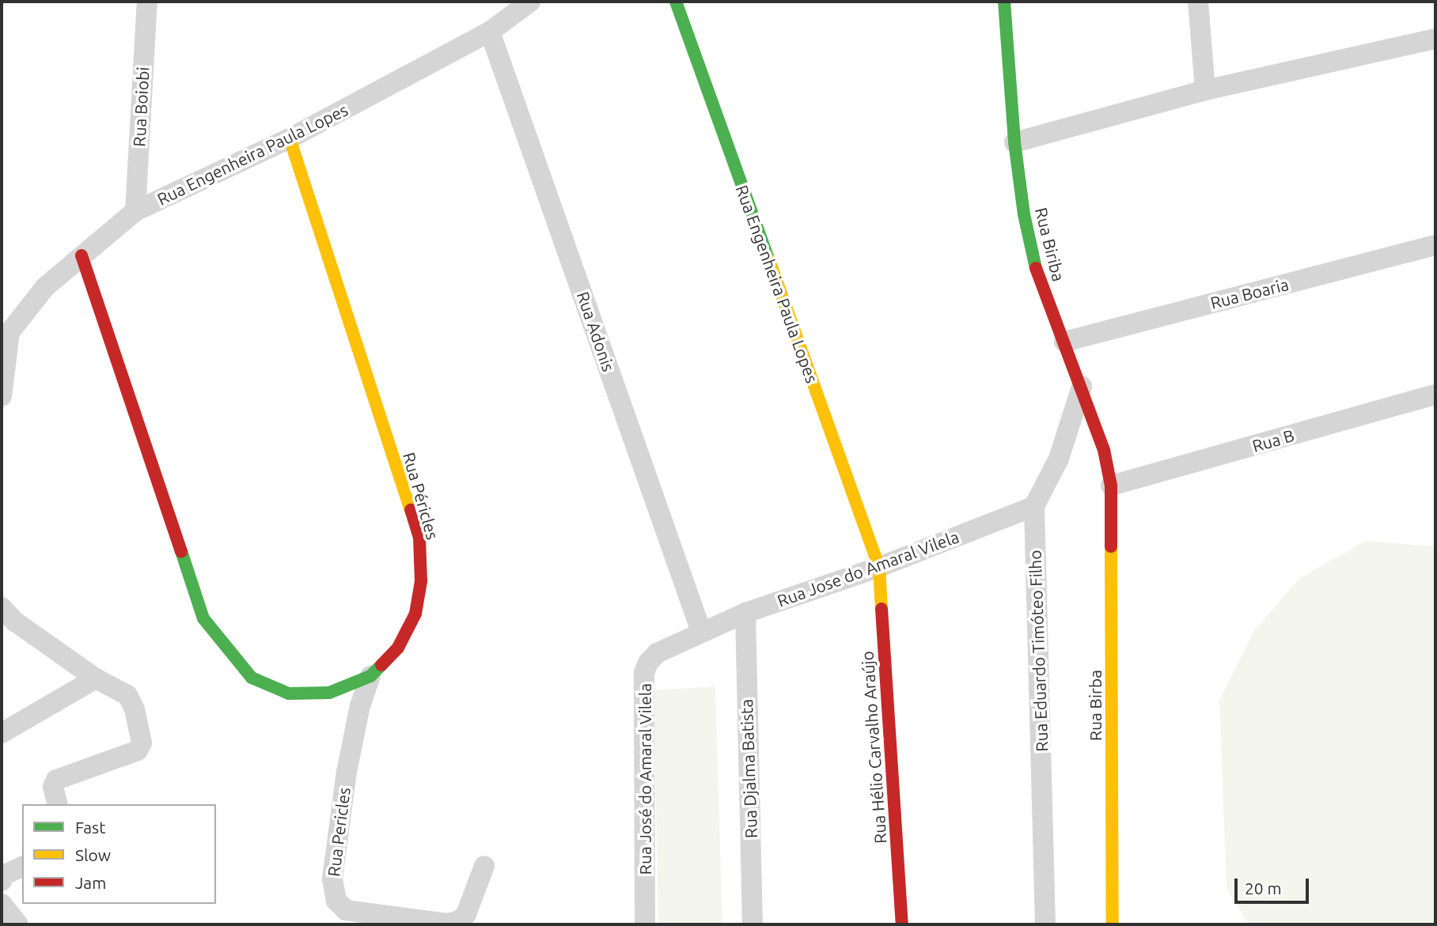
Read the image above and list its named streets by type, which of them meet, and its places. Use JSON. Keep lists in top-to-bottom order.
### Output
{
  "streets": {
    "street": [
      "Rua Boiobi",
      "Rua Engenheira Paula Lopes",
      "Rua Biriba",
      "Rua Boaria",
      "Rua Adonis",
      "Rua B",
      "Rua Péricles",
      "Rua Jose do Amaral Vilela",
      "Rua Eduardo Timóteo Filho",
      "Rua Birba",
      "Rua Hélio Carvalho Araújo",
      "Rua Djalma Batista",
      "Rua José do Amaral Vilela",
      "Rua Pericles"
    ]
  },
  "crossings": [
    ["Rua Boiobi", "Rua Engenheira Paula Lopes"],
    ["Rua Engenheira Paula Lopes", "Rua Adonis"],
    ["Rua Engenheira Paula Lopes", "Rua Péricles"],
    ["Rua Engenheira Paula Lopes", "Rua Jose do Amaral Vilela"],
    ["Rua Engenheira Paula Lopes", "Rua Hélio Carvalho Araújo"],
    ["Rua Biriba", "Rua Boaria"],
    ["Rua Biriba", "Rua B"],
    ["Rua Biriba", "Rua Eduardo Timóteo Filho"],
    ["Rua Biriba", "Rua Birba"],
    ["Rua Adonis", "Rua Jose do Amaral Vilela"],
    ["Rua Adonis", "Rua José do Amaral Vilela"],
    ["Rua B", "Rua Birba"],
    ["Rua Péricles", "Rua Pericles"],
    ["Rua Jose do Amaral Vilela", "Rua Eduardo Timóteo Filho"],
    ["Rua Jose do Amaral Vilela", "Rua Hélio Carvalho Araújo"],
    ["Rua Jose do Amaral Vilela", "Rua Djalma Batista"],
    ["Rua Jose do Amaral Vilela", "Rua José do Amaral Vilela"]
  ],
  "legend": ["Fast", "Slow", "Jam"],
  "scale_bar": "20 m"
}
